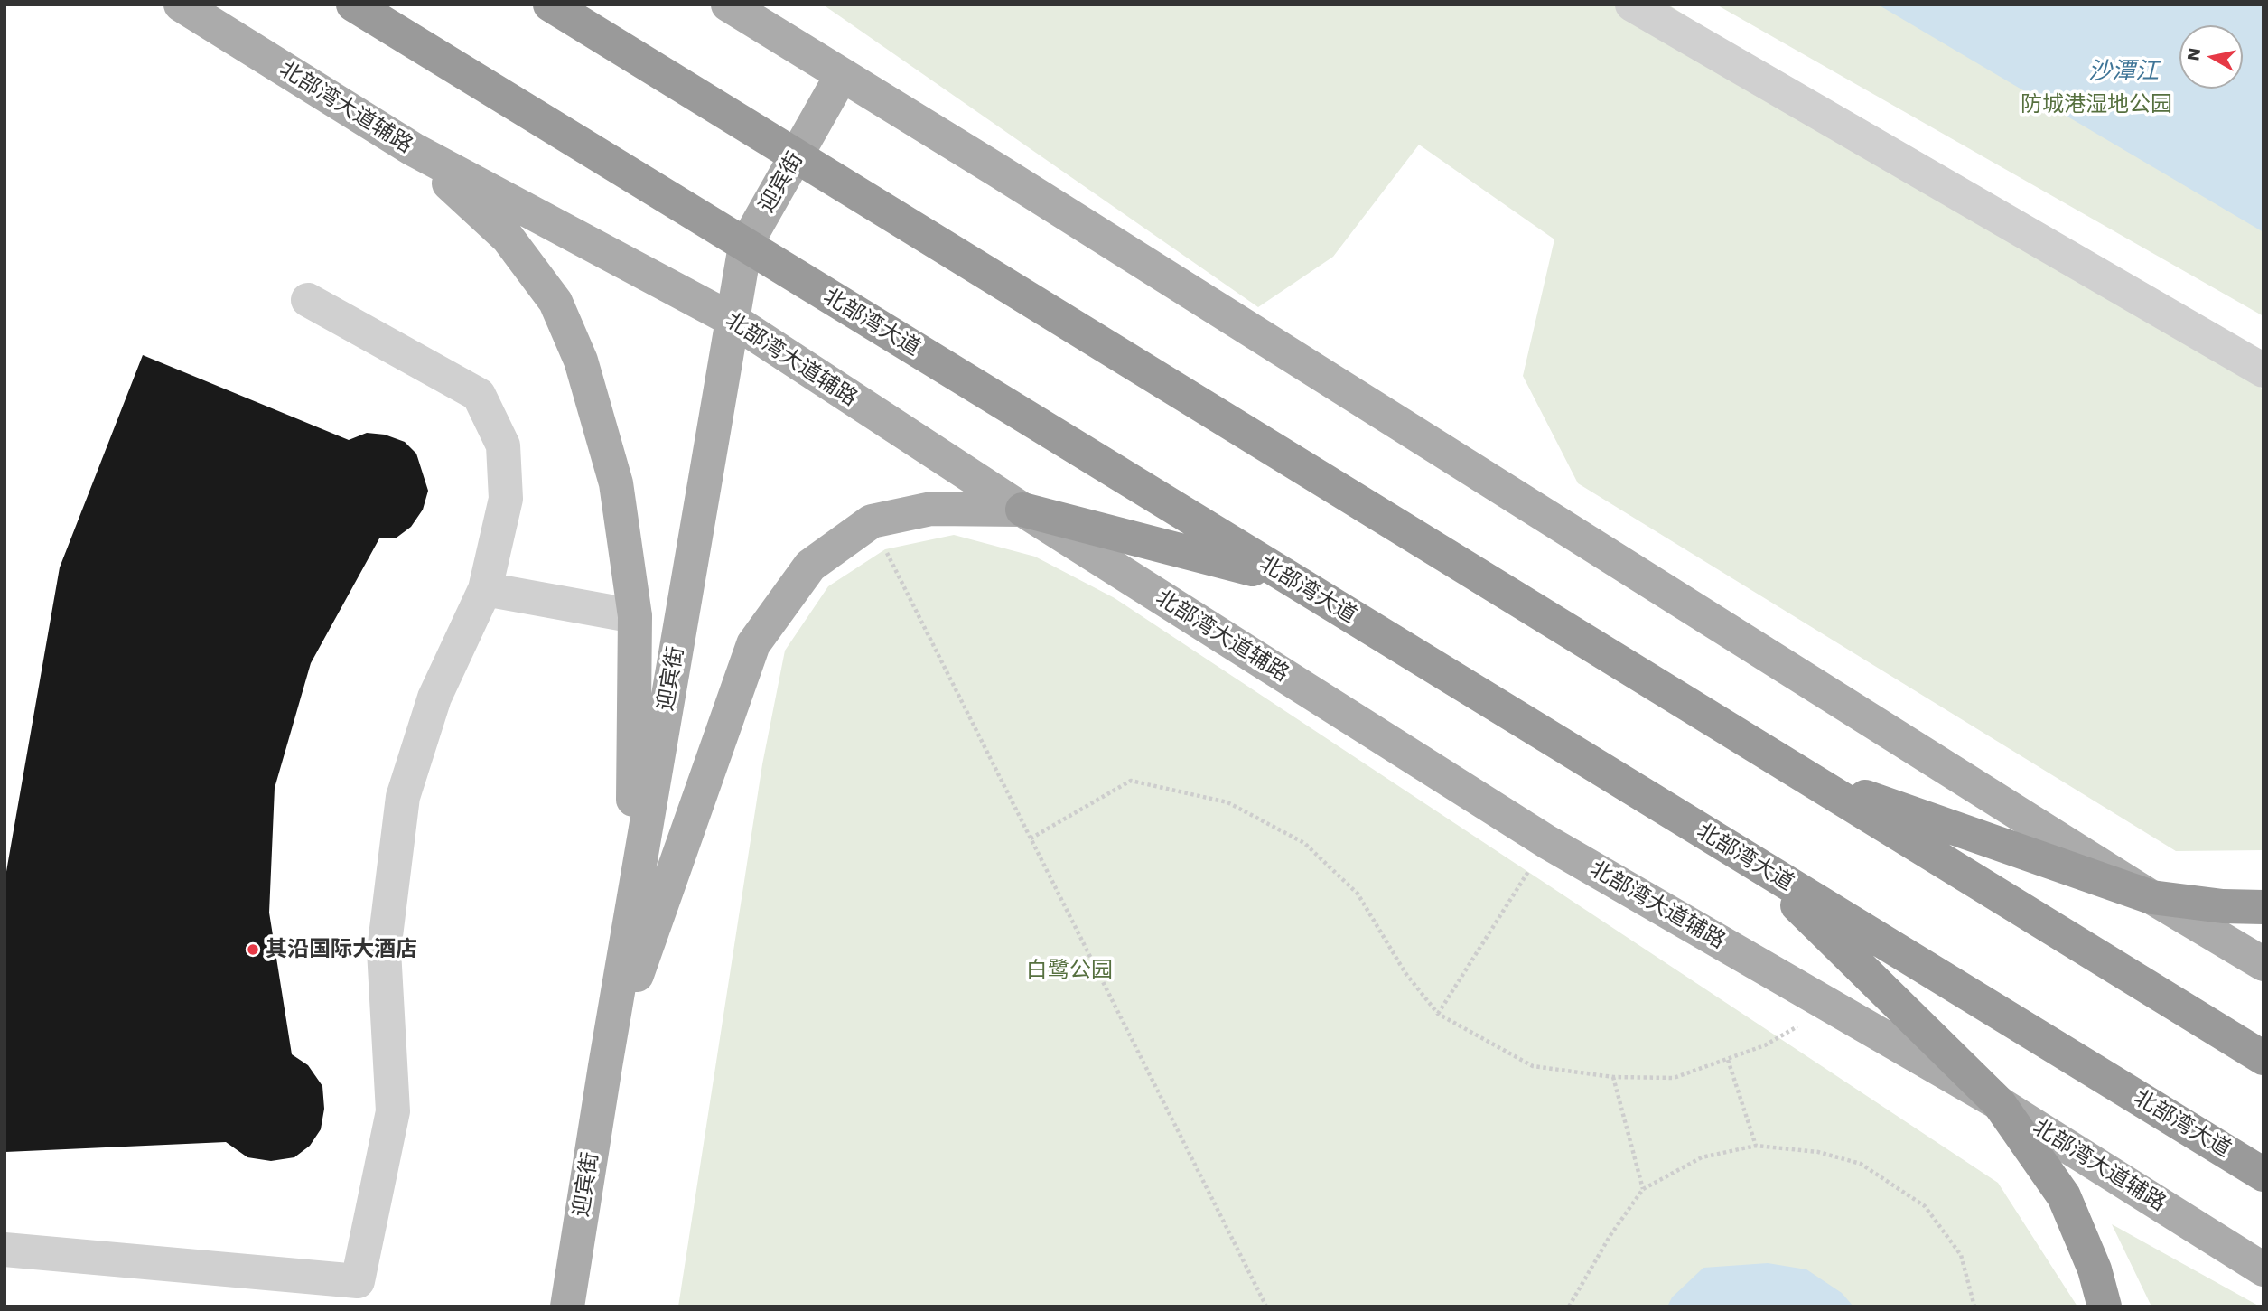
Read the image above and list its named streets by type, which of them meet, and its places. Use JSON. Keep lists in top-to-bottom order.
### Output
{
  "streets": {
    "highway": ["北部湾大道"],
    "main road": ["北部湾大道辅路", "迎宾街"]
  },
  "crossings": [
    ["北部湾大道辅路", "迎宾街"],
    ["迎宾街", "北部湾大道"]
  ],
  "water": ["沙潭江"],
  "parks": ["防城港湿地公园", "白鹭公园"],
  "places": ["其沿国际大酒店"],
  "north": "left"
}
